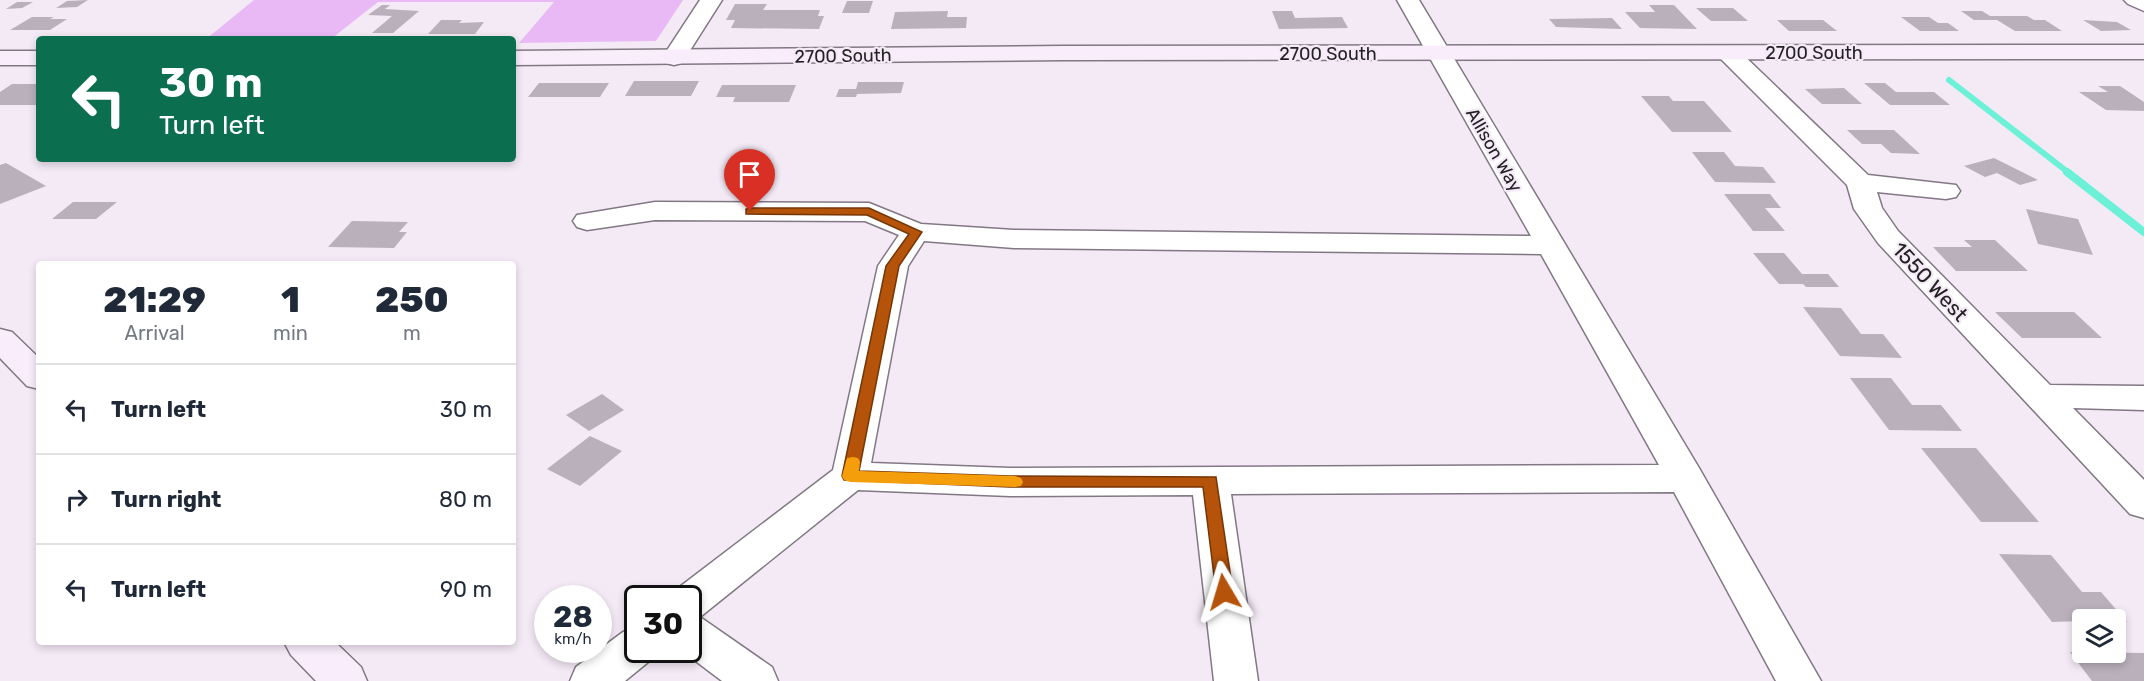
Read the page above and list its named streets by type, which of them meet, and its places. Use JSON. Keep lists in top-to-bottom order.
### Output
{
  "streets": {
    "main road": ["2700 South"],
    "street": ["Allison Way", "1550 West"]
  },
  "crossings": [
    ["2700 South", "Allison Way"],
    ["2700 South", "1550 West"]
  ],
  "page": {
    "turn": ["30 m", "Turn left"],
    "eta": [
      "21:29",
      "Arrival",
      "1",
      "min",
      "250",
      "m"
    ],
    "list": [
      {
        "name": "Turn left",
        "value": "30 m"
      },
      {
        "name": "Turn right",
        "value": "80 m"
      },
      {
        "name": "Turn left",
        "value": "90 m"
      }
    ],
    "speed": "28 km/h",
    "limit": "30"
  }
}
